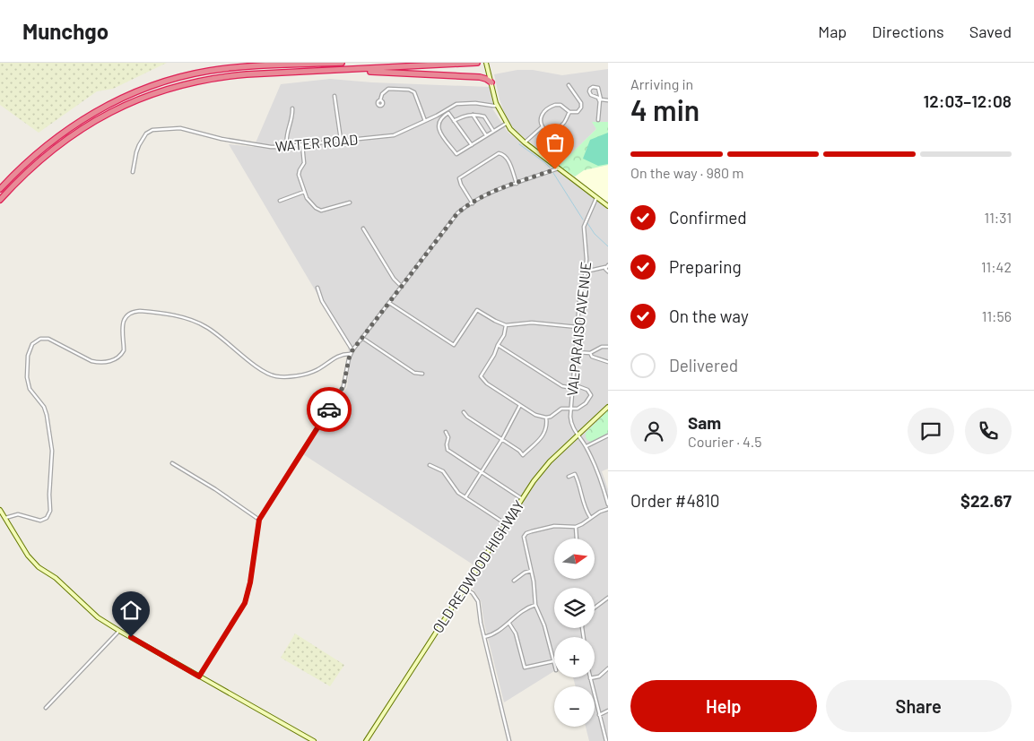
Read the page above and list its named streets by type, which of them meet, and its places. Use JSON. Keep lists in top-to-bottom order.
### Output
{
  "streets": {
    "main road": ["OLD REDWOOD HIGHWAY"],
    "street": ["WATER ROAD", "VALPARAISO AVENUE"]
  },
  "crossings": [
    ["VALPARAISO AVENUE", "OLD REDWOOD HIGHWAY"]
  ],
  "north": "right",
  "page": {
    "header": "Munchgo",
    "nav": ["Map", "Directions", "Saved"],
    "heading": ["4 min", "Arriving in", "12:03–12:08"],
    "panel": [
      "Sam",
      "Courier · 4.5",
      "Order #4810",
      "$22.67"
    ],
    "bar": "On the way · 980 m",
    "list": [
      ["Confirmed", "11:31"],
      ["Preparing", "11:42"],
      ["On the way", "11:56"],
      "Delivered"
    ],
    "map_buttons": ["+", "−"],
    "buttons": ["Help", "Share"]
  }
}
